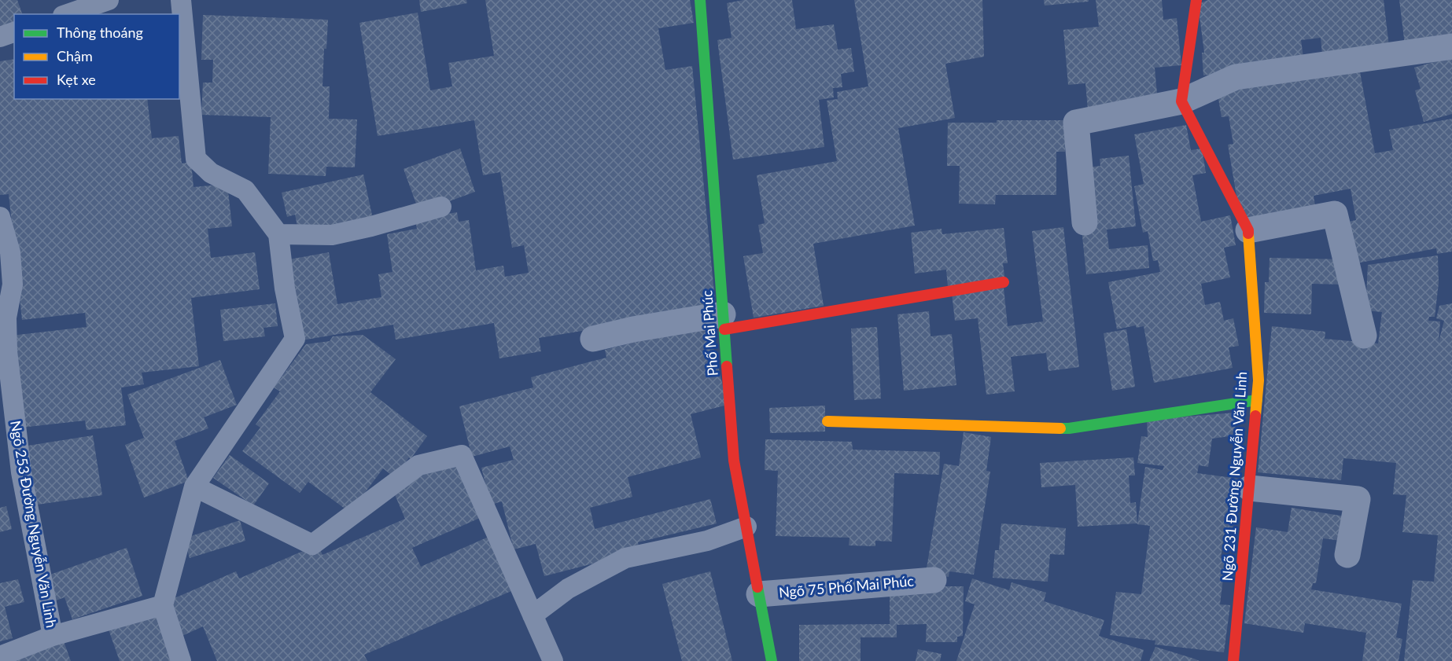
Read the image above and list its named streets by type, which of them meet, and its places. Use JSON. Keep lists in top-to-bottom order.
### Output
{
  "streets": {
    "street": ["Phố Mai Phúc", "Ngõ 231 Đường Nguyễn Văn Linh", "Ngõ 75 Phố Mai Phúc"],
    "lane": ["Ngõ 253 Đường Nguyễn Văn Linh"]
  },
  "crossings": [
    ["Phố Mai Phúc", "Ngõ 75 Phố Mai Phúc"]
  ],
  "legend": ["Thông thoáng", "Chậm", "Kẹt xe"]
}
